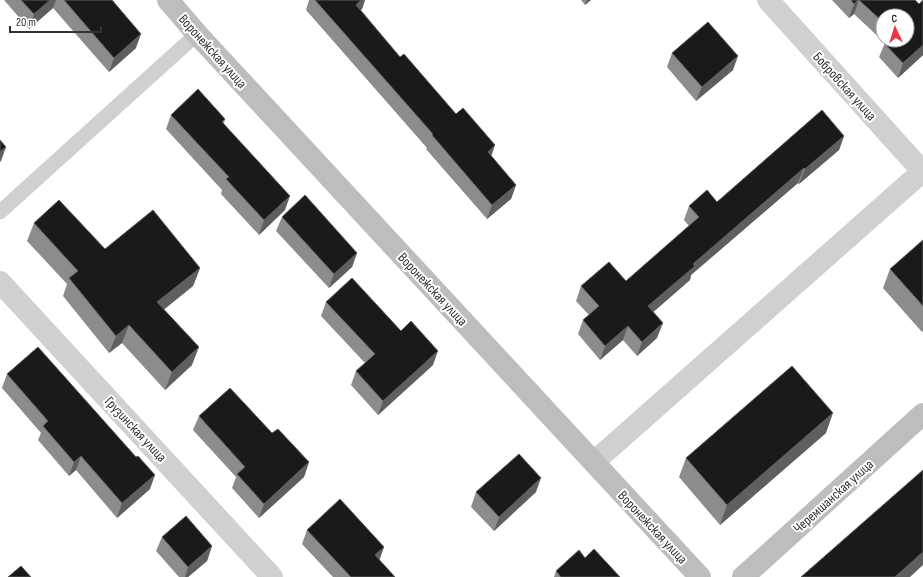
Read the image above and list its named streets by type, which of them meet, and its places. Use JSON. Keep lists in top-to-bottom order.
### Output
{
  "streets": {
    "street": [
      "Воронежская улица",
      "Бобровская улица",
      "Грузинская улица",
      "Черемшанская улица"
    ]
  },
  "scale_bar": "20 m",
  "north": "top"
}
